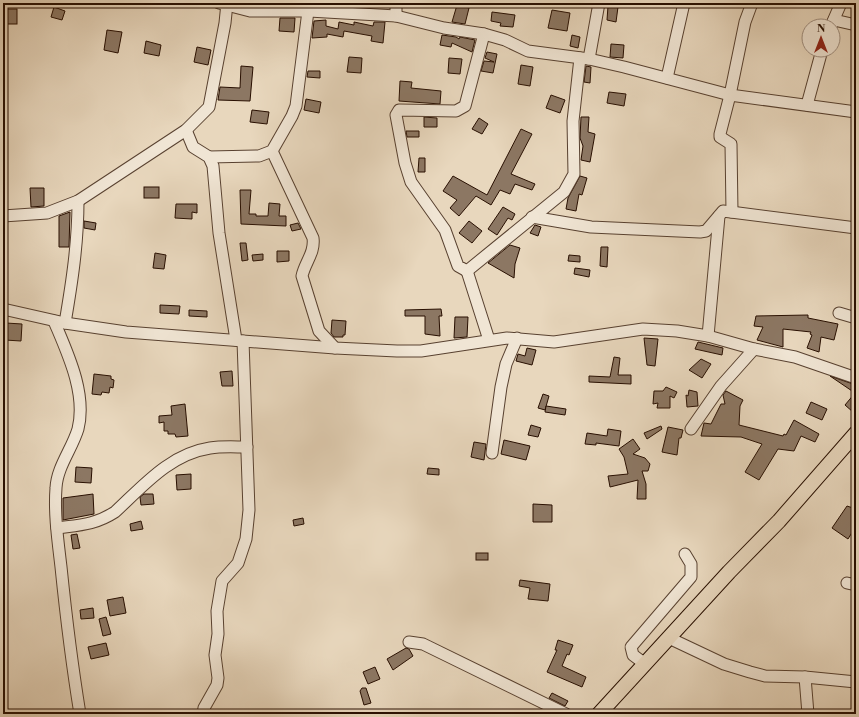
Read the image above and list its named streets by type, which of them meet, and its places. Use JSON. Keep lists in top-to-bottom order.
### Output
{
  "north": "top"
}
